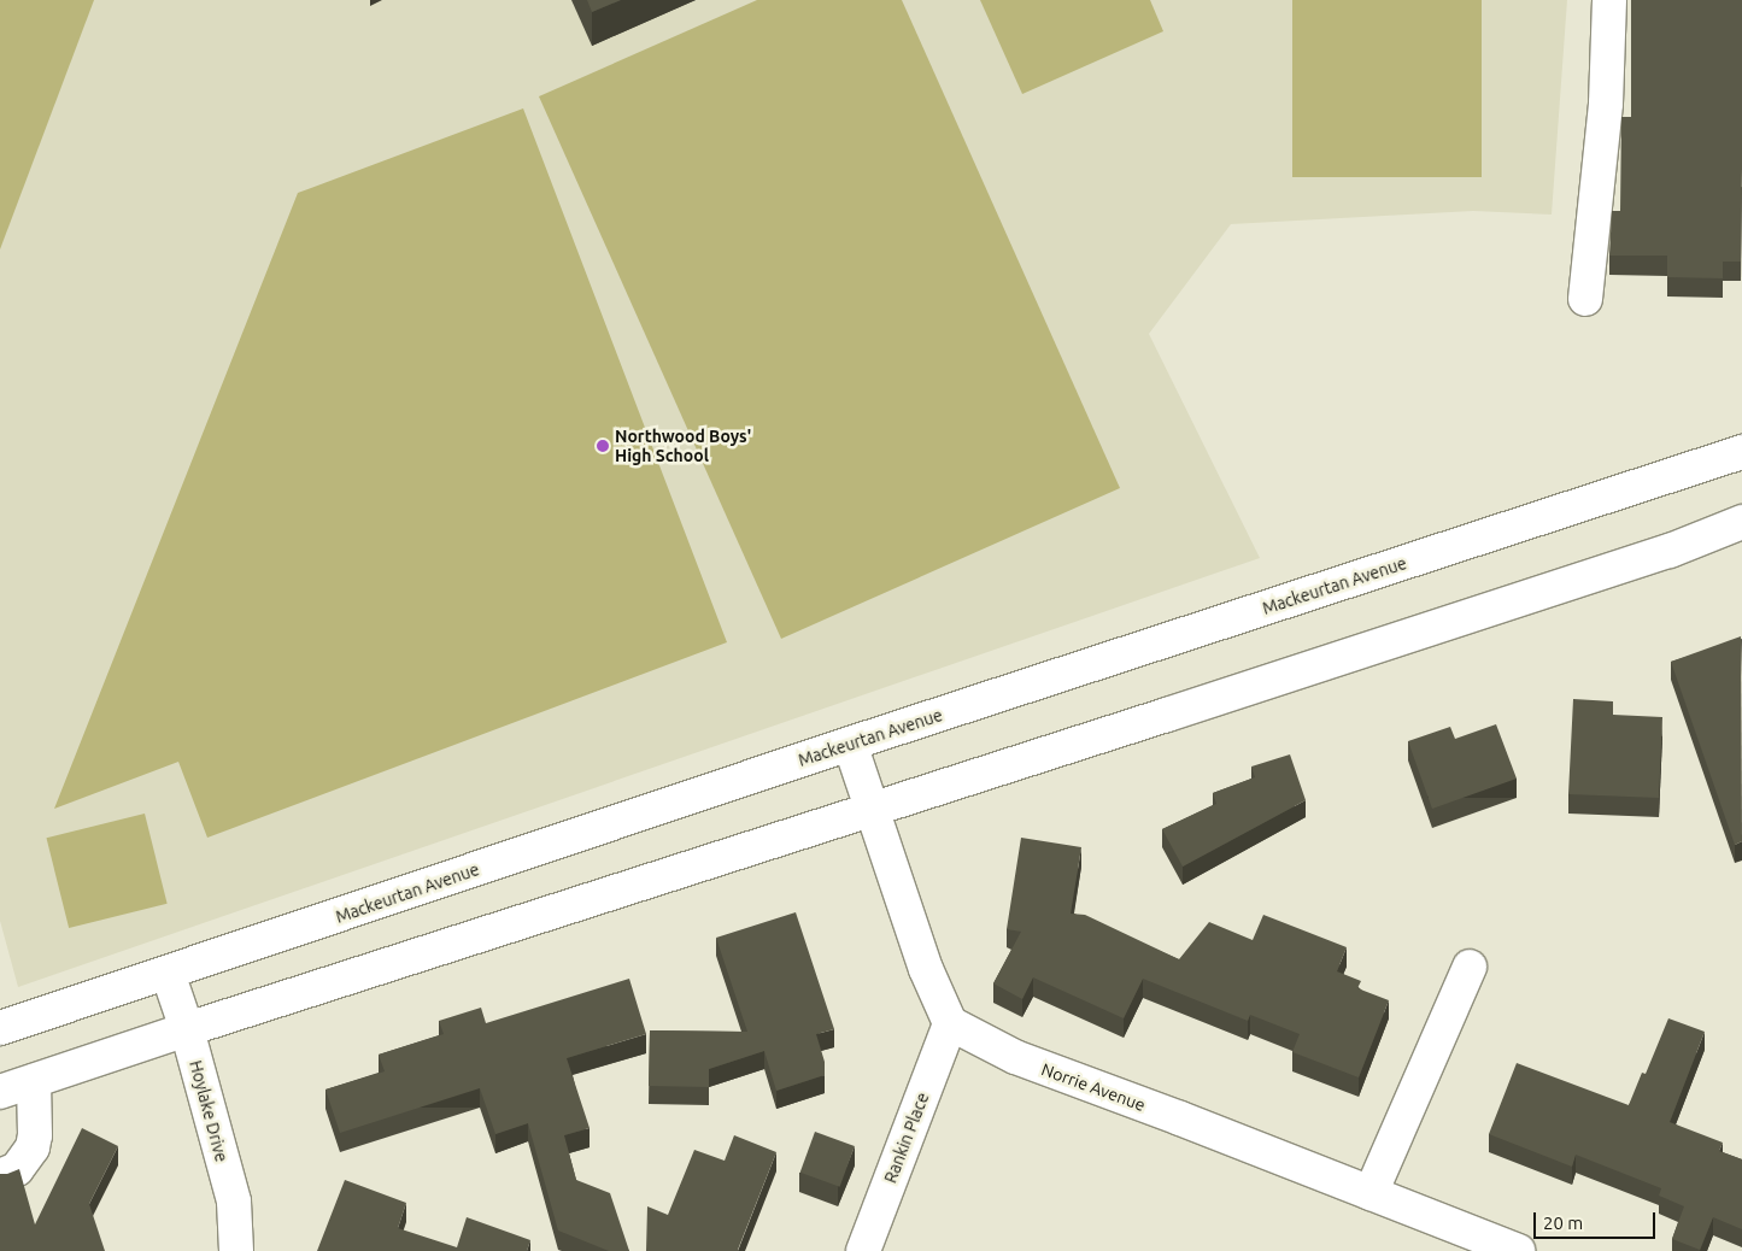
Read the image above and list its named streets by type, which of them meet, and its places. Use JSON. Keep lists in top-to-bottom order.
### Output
{
  "streets": {
    "street": [
      "Mackeurtan Avenue",
      "Norrie Avenue",
      "Hoylake Drive",
      "Rankin Place"
    ]
  },
  "crossings": [
    ["Mackeurtan Avenue", "Hoylake Drive"],
    ["Norrie Avenue", "Rankin Place"]
  ],
  "places": ["Northwood Boys' High School"],
  "scale_bar": "20 m"
}
